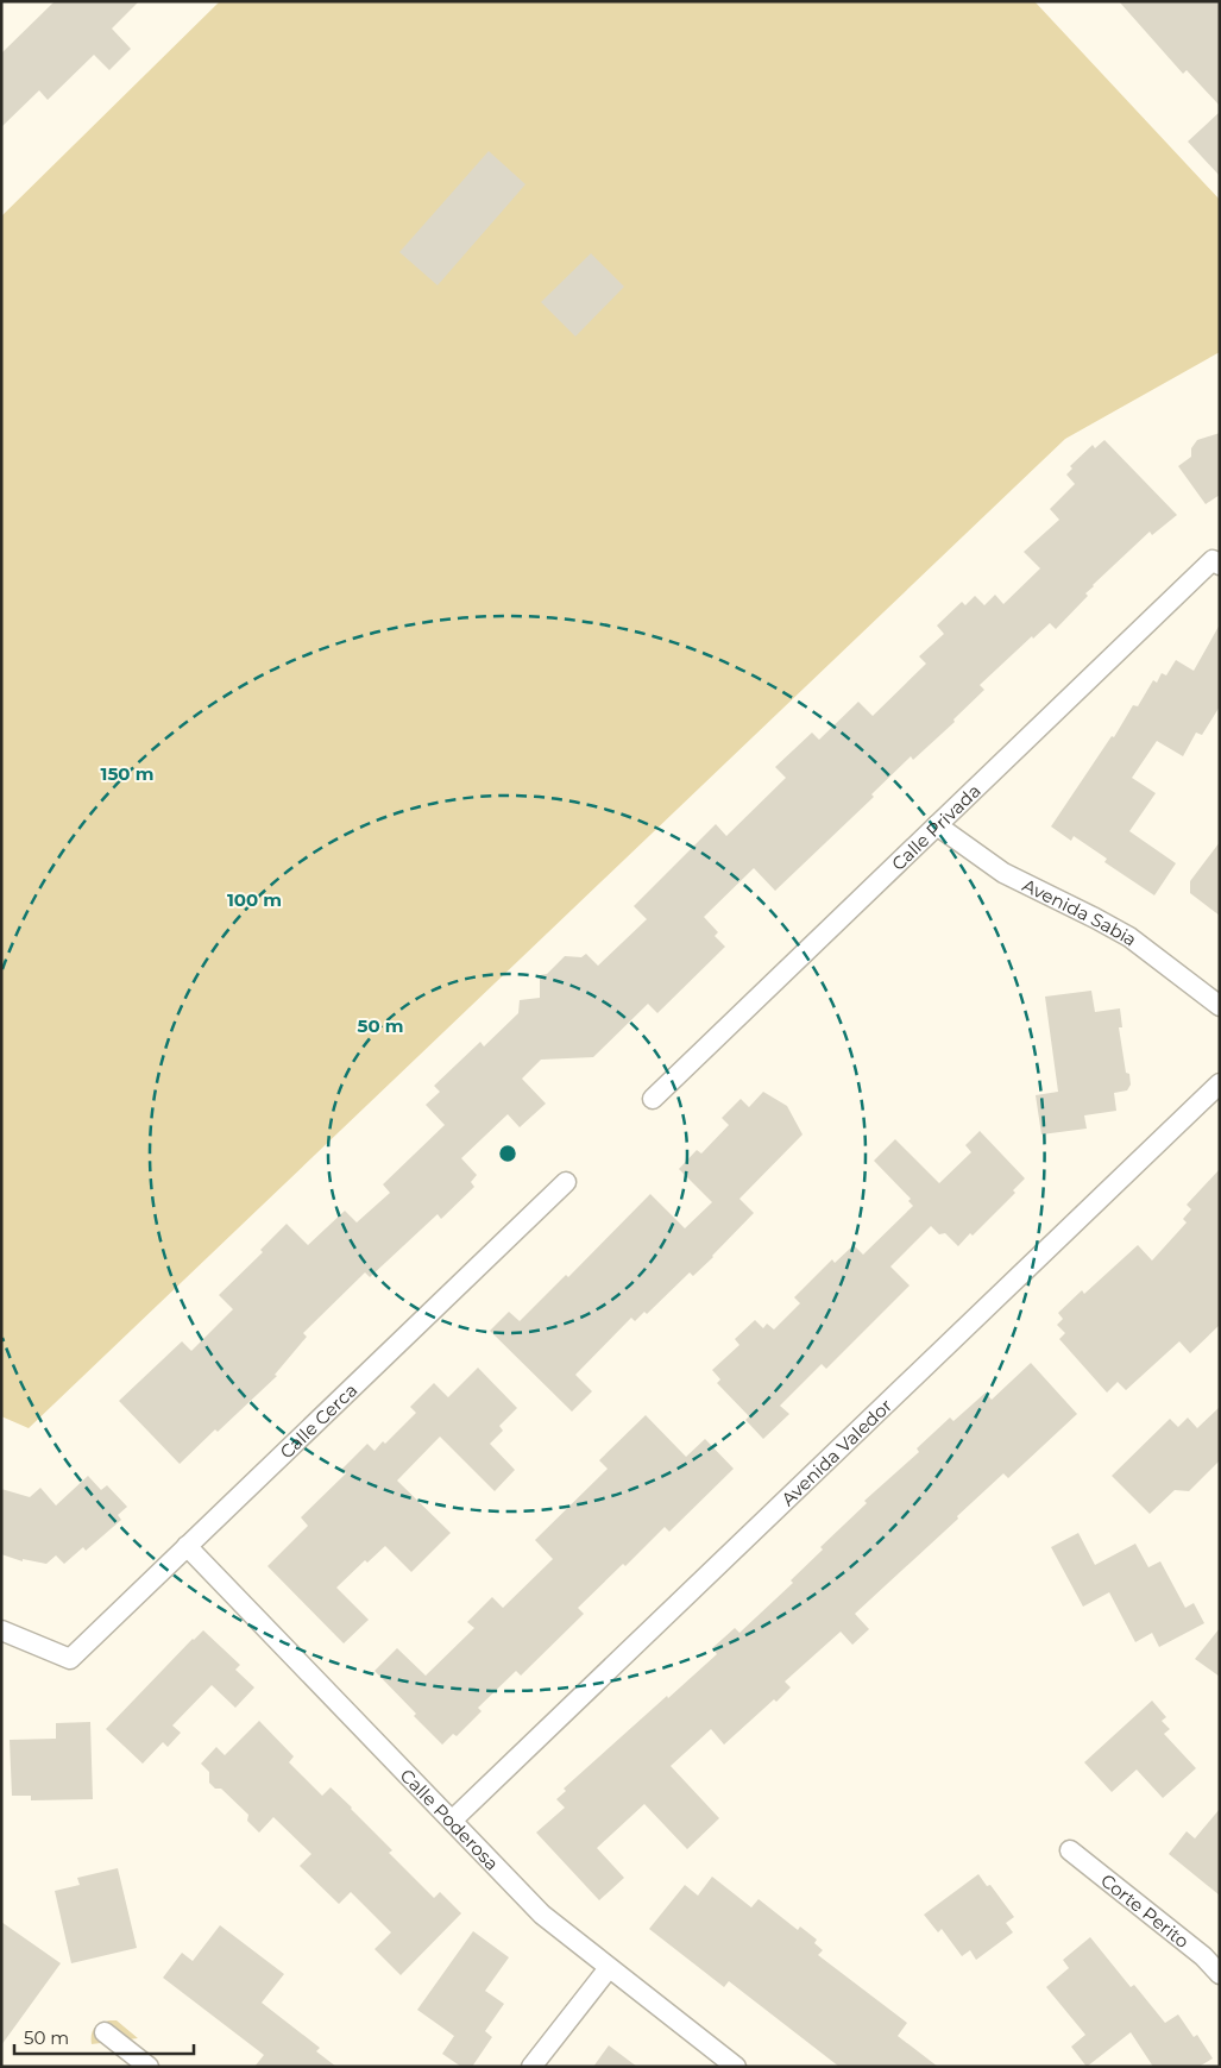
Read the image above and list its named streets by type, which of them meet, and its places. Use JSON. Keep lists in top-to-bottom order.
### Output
{
  "streets": {
    "street": [
      "Calle Privada",
      "Avenida Sabia",
      "Calle Cerca",
      "Avenida Valedor",
      "Calle Poderosa",
      "Corte Perito"
    ]
  },
  "crossings": [
    ["Calle Privada", "Avenida Sabia"],
    ["Calle Cerca", "Calle Poderosa"],
    ["Avenida Valedor", "Calle Poderosa"]
  ],
  "scale_bar": "50 m",
  "rings": ["150 m", "100 m", "50 m"]
}
